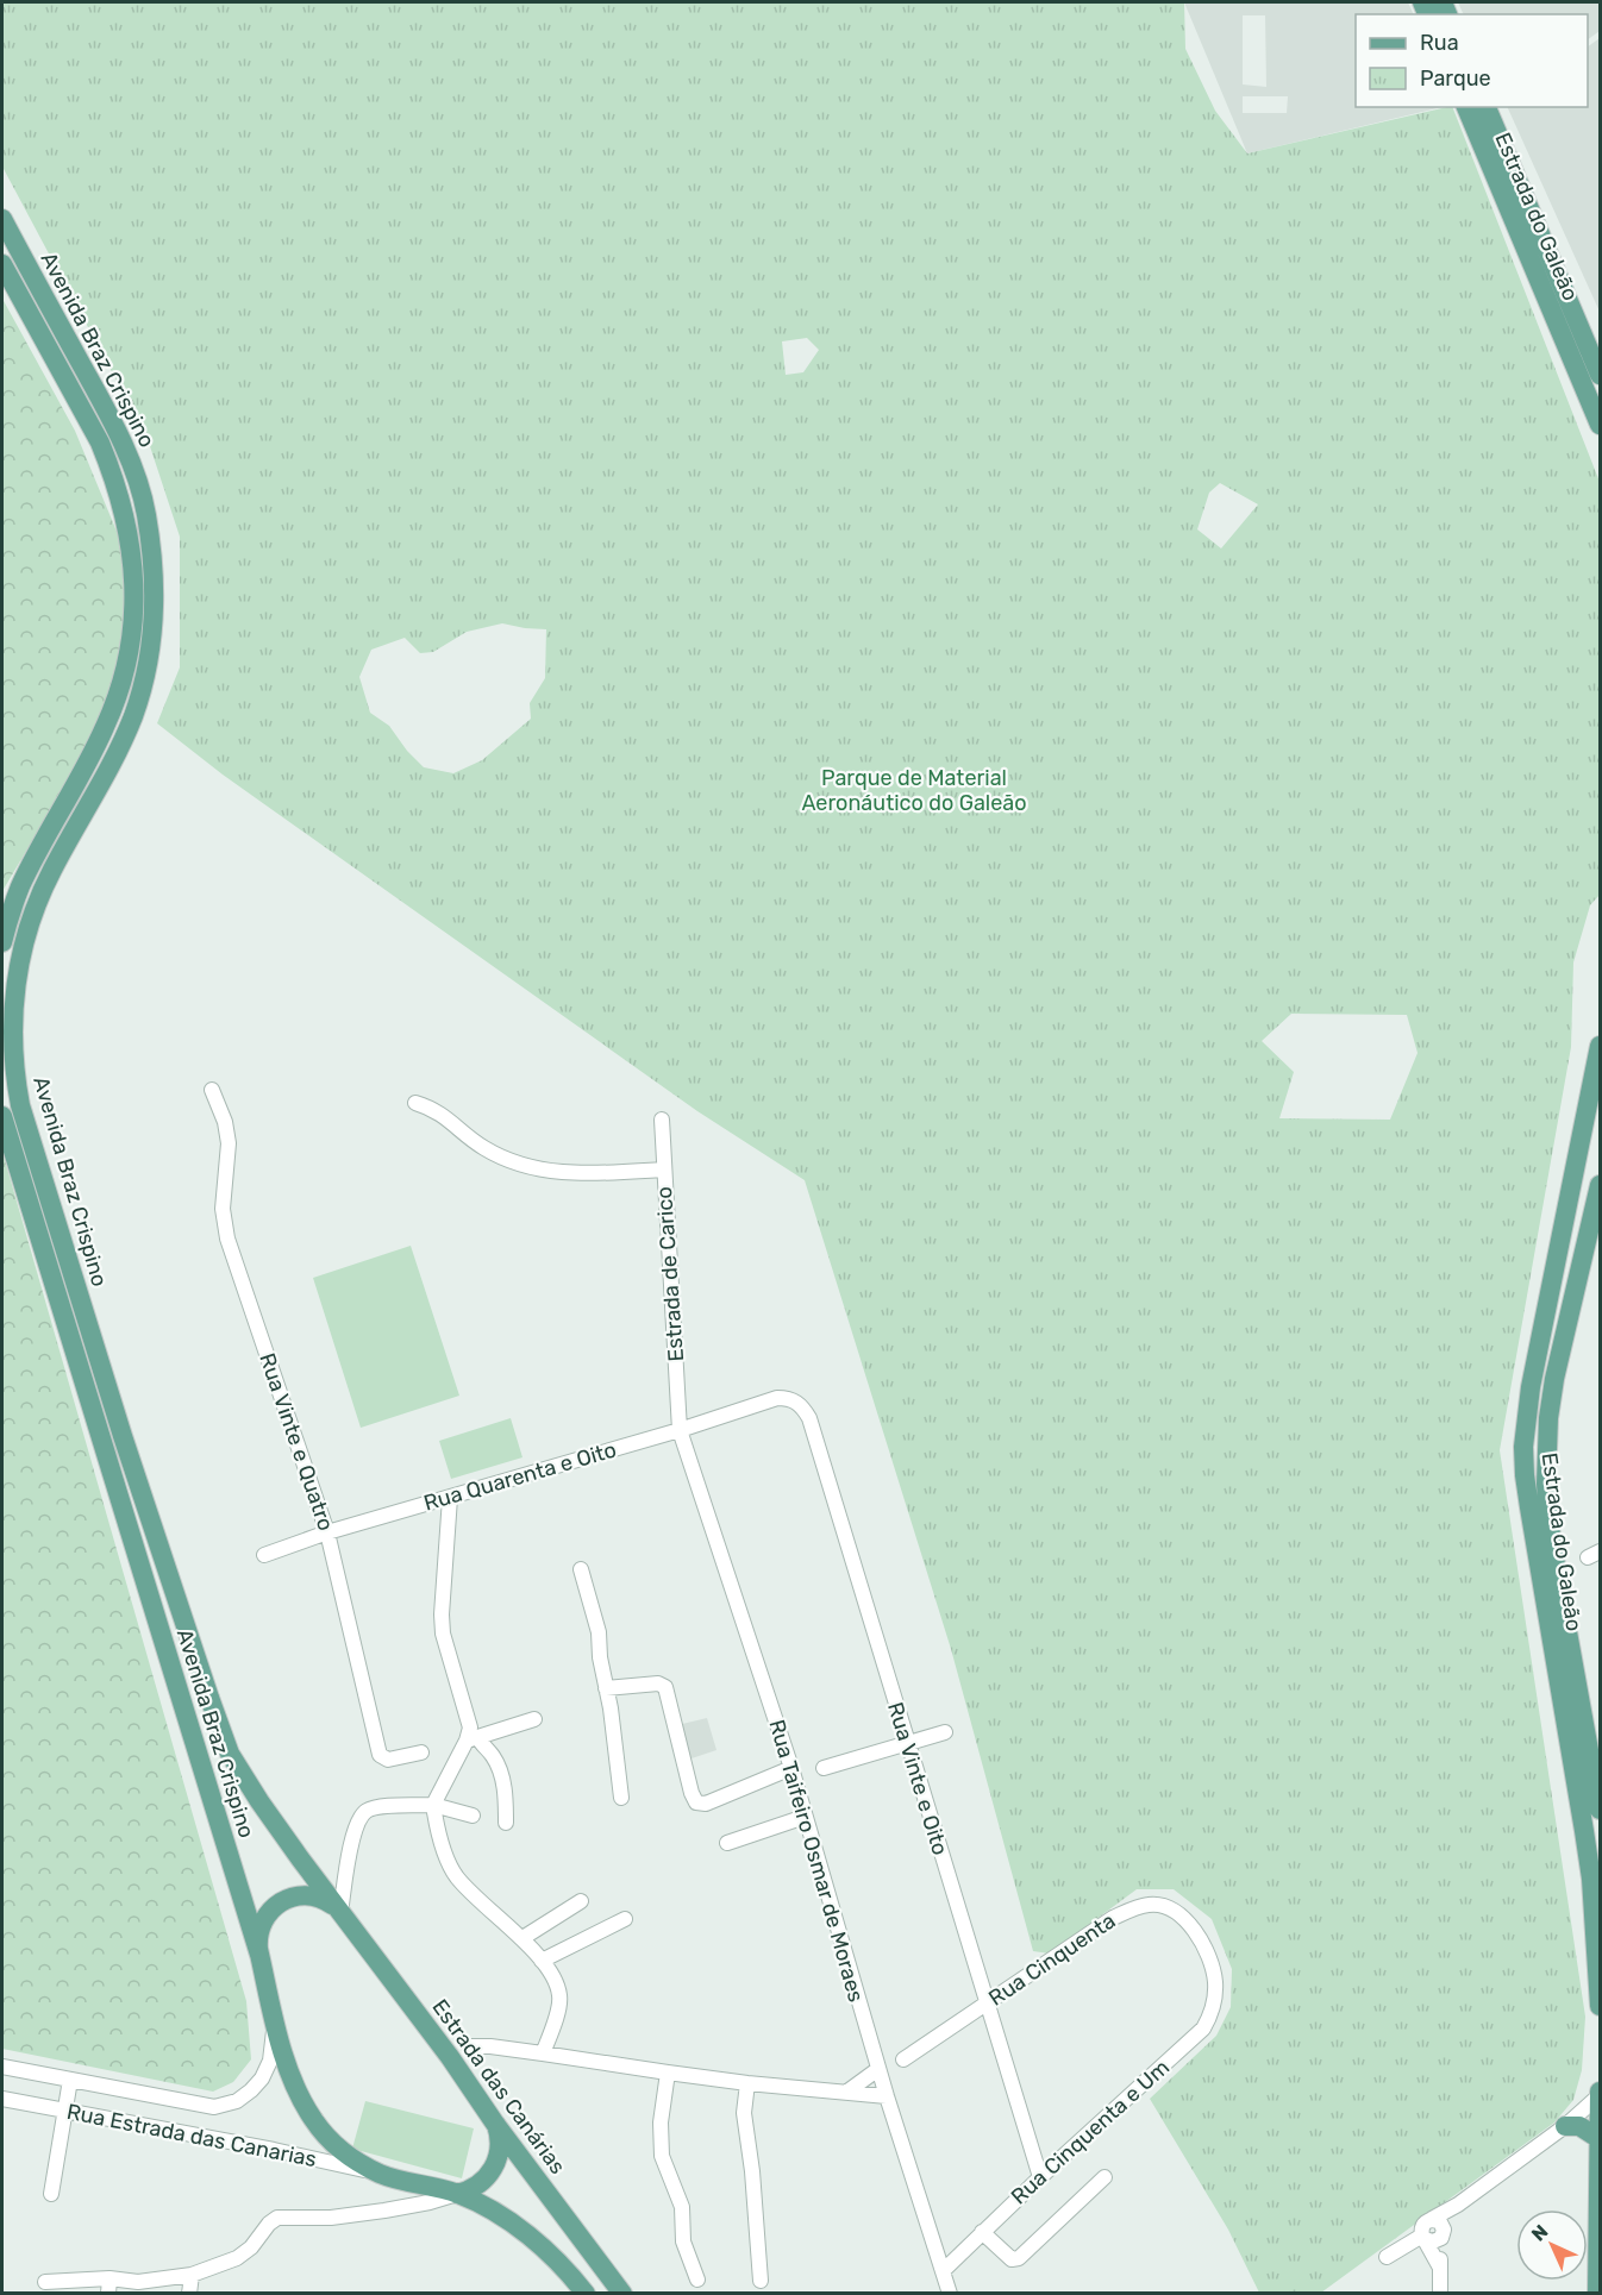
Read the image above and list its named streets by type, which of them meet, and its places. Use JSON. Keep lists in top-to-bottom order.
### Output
{
  "streets": {
    "main road": ["Estrada do Galeão", "Avenida Braz Crispino", "Estrada das Canárias"],
    "street": [
      "Estrada de Carico",
      "Rua Vinte e Quatro",
      "Rua Quarenta e Oito",
      "Rua Vinte e Oito",
      "Rua Taifeiro Osmar de Moraes",
      "Rua Cinquenta",
      "Rua Cinquenta e Um",
      "Rua Estrada das Canarias"
    ]
  },
  "crossings": [
    ["Avenida Braz Crispino", "Estrada das Canárias"],
    ["Estrada de Carico", "Rua Quarenta e Oito"],
    ["Estrada de Carico", "Rua Taifeiro Osmar de Moraes"],
    ["Rua Vinte e Quatro", "Rua Quarenta e Oito"],
    ["Rua Quarenta e Oito", "Rua Vinte e Oito"],
    ["Rua Quarenta e Oito", "Rua Taifeiro Osmar de Moraes"],
    ["Rua Vinte e Oito", "Rua Cinquenta"],
    ["Rua Vinte e Oito", "Rua Cinquenta e Um"],
    ["Rua Taifeiro Osmar de Moraes", "Rua Cinquenta e Um"],
    ["Rua Cinquenta", "Rua Cinquenta e Um"]
  ],
  "parks": ["Parque de Material Aeronáutico do Galeão"],
  "legend": ["Rua", "Parque"],
  "north": "top left"
}
